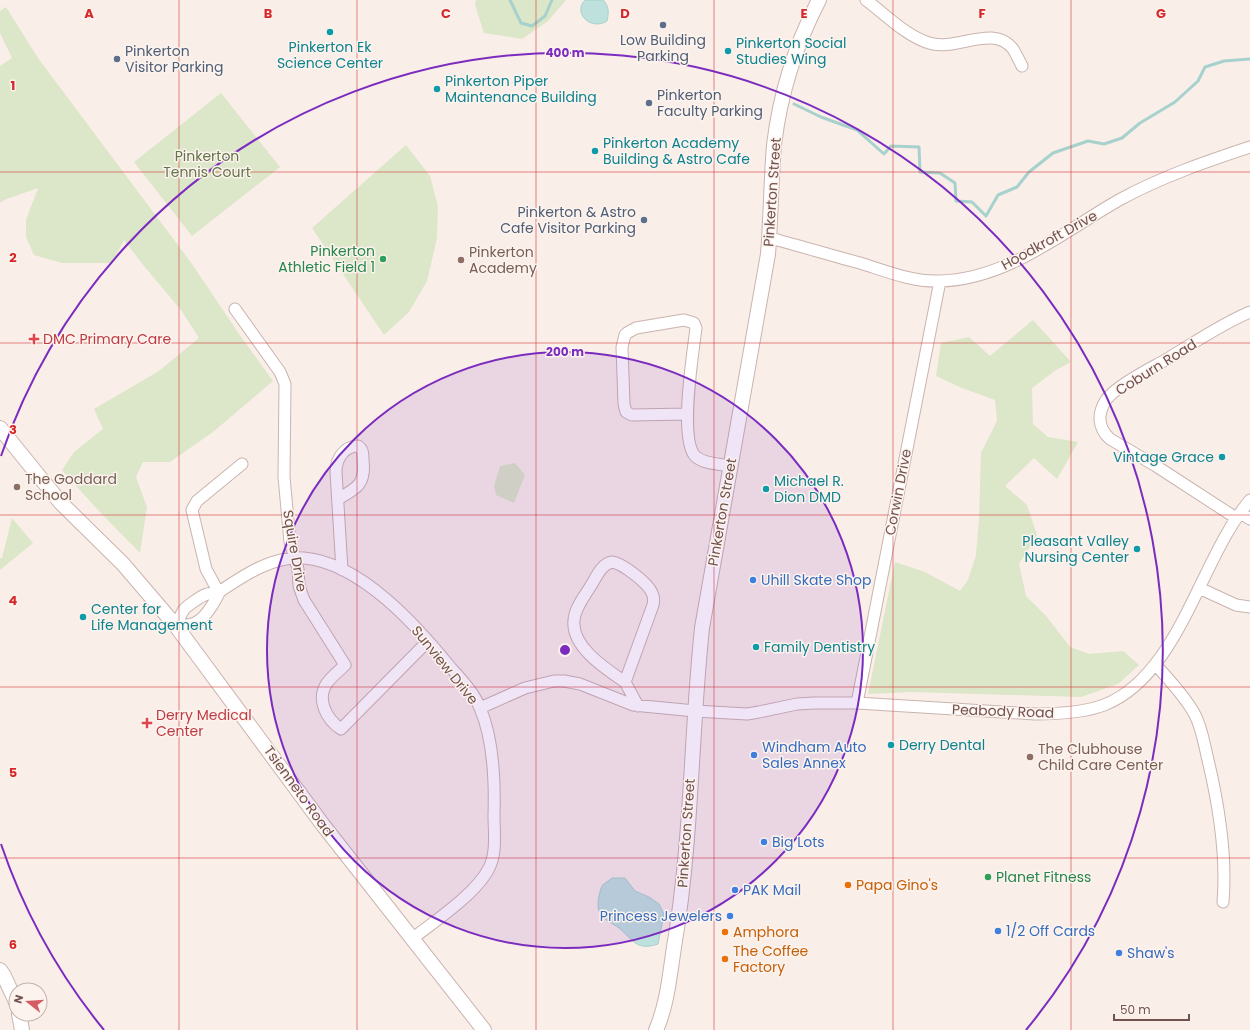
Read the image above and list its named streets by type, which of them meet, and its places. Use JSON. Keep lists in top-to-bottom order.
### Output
{
  "streets": {
    "street": [
      "Pinkerton Street",
      "Hoodkroft Drive",
      "Coburn Road",
      "Corwin Drive",
      "Squire Drive",
      "Sunview Drive",
      "Peabody Road",
      "Tsienneto Road"
    ]
  },
  "crossings": [
    ["Pinkerton Street", "Hoodkroft Drive"],
    ["Pinkerton Street", "Peabody Road"],
    ["Hoodkroft Drive", "Corwin Drive"],
    ["Coburn Road", "Peabody Road"],
    ["Corwin Drive", "Peabody Road"],
    ["Squire Drive", "Sunview Drive"],
    ["Sunview Drive", "Peabody Road"],
    ["Sunview Drive", "Tsienneto Road"]
  ],
  "parks": ["Pinkerton Tennis Court"],
  "places": {
    "other": [
      "Low Building Parking",
      "Pinkerton Ek Science Center",
      "Pinkerton Social Studies Wing",
      "Pinkerton Visitor Parking",
      "Pinkerton Piper Maintenance Building",
      "Pinkerton Faculty Parking",
      "Pinkerton Academy Building & Astro Cafe",
      "Pinkerton & Astro Cafe Visitor Parking",
      "Pinkerton Athletic Field 1",
      "Pinkerton Academy",
      "Vintage Grace",
      "The Goddard School",
      "Michael R. Dion DMD",
      "Pleasant Valley Nursing Center",
      "Uhill Skate Shop",
      "Center for Life Management",
      "Family Dentistry",
      "Derry Dental",
      "Windham Auto Sales Annex",
      "The Clubhouse Child Care Center",
      "Big Lots",
      "Planet Fitness",
      "Papa Gino's",
      "PAK Mail",
      "Princess Jewelers",
      "1/2 Off Cards",
      "Amphora",
      "Shaw's",
      "The Coffee Factory"
    ],
    "health": ["DMC Primary Care", "Derry Medical Center"]
  },
  "scale_bar": "50 m",
  "north": "left",
  "grid": {
    "columns": [
      "A",
      "B",
      "C",
      "D",
      "E",
      "F",
      "G"
    ],
    "rows": [
      "1",
      "2",
      "3",
      "4",
      "5",
      "6"
    ]
  },
  "rings": ["400 m", "200 m"]
}
